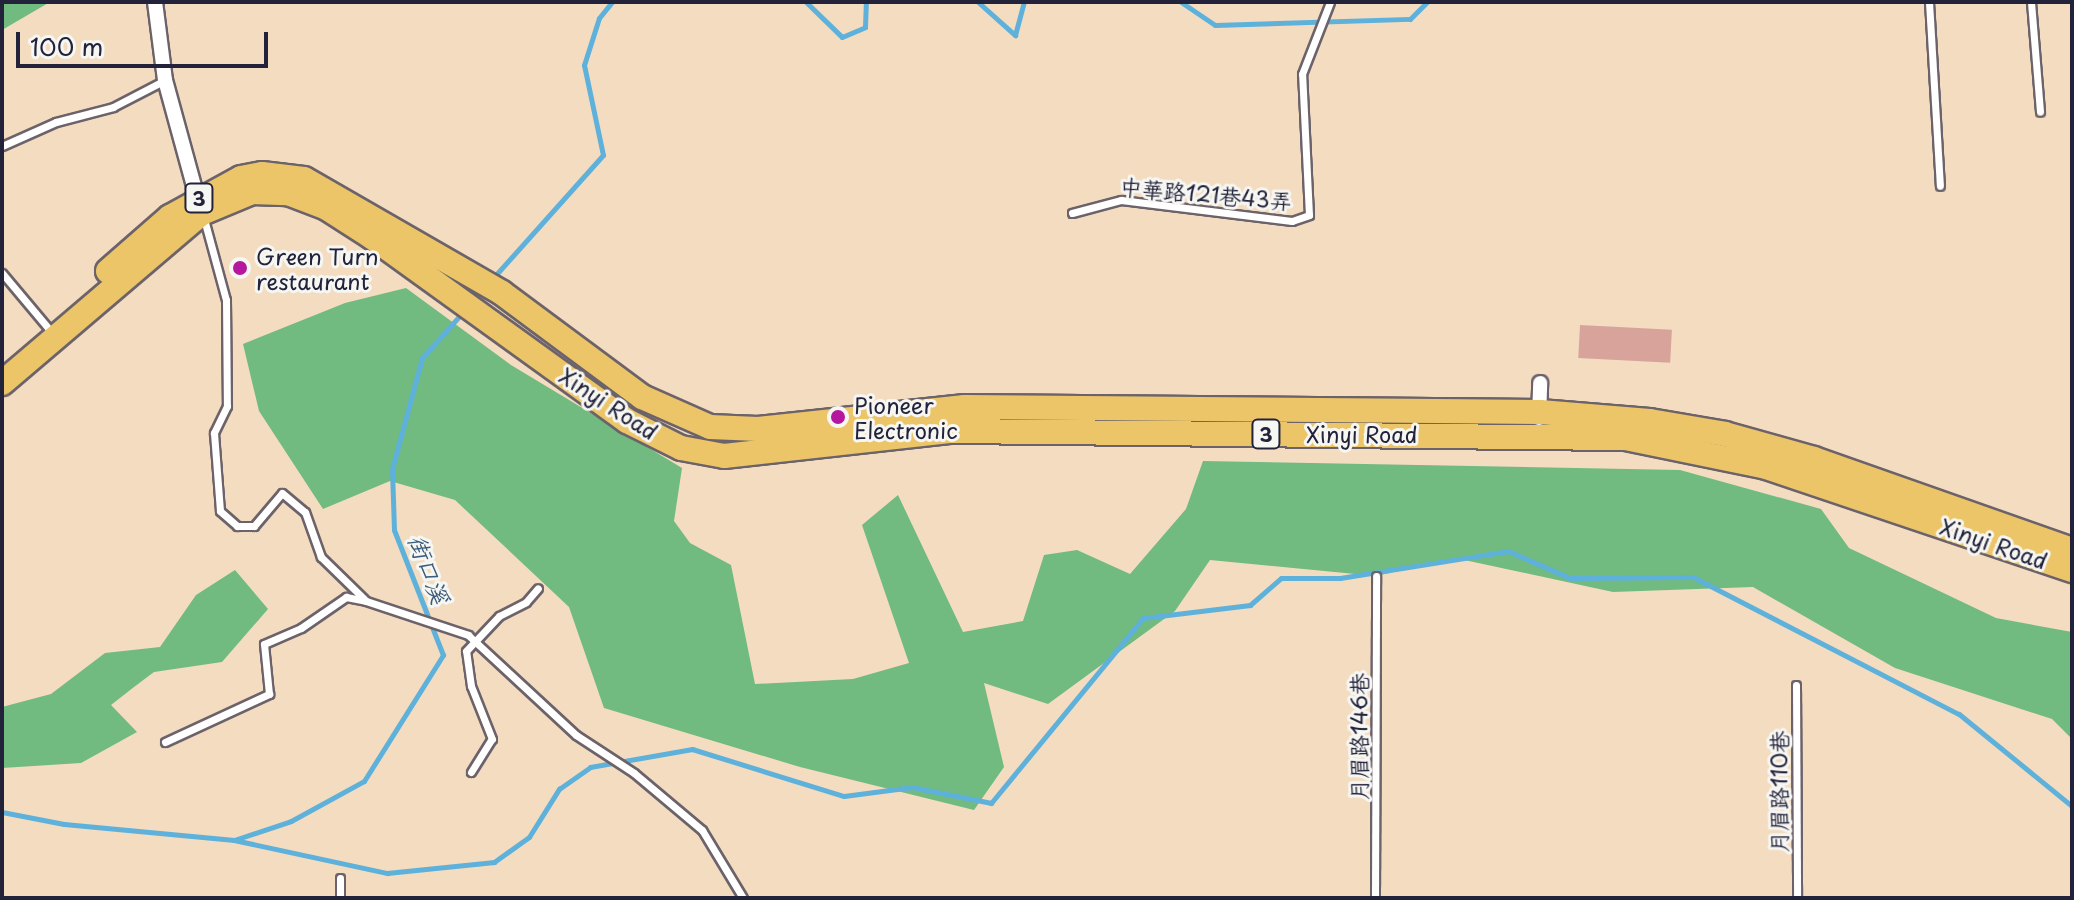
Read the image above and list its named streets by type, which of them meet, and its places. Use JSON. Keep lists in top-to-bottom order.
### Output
{
  "streets": {
    "main road": ["3", "Xinyi Road"],
    "lane": ["中華路121巷43弄", "月眉路146巷", "月眉路110巷"]
  },
  "crossings": [
    ["3", "Xinyi Road"]
  ],
  "water": ["街口溪"],
  "places": ["Green Turn restaurant", "Pioneer Electronic"],
  "scale_bar": "100 m"
}
